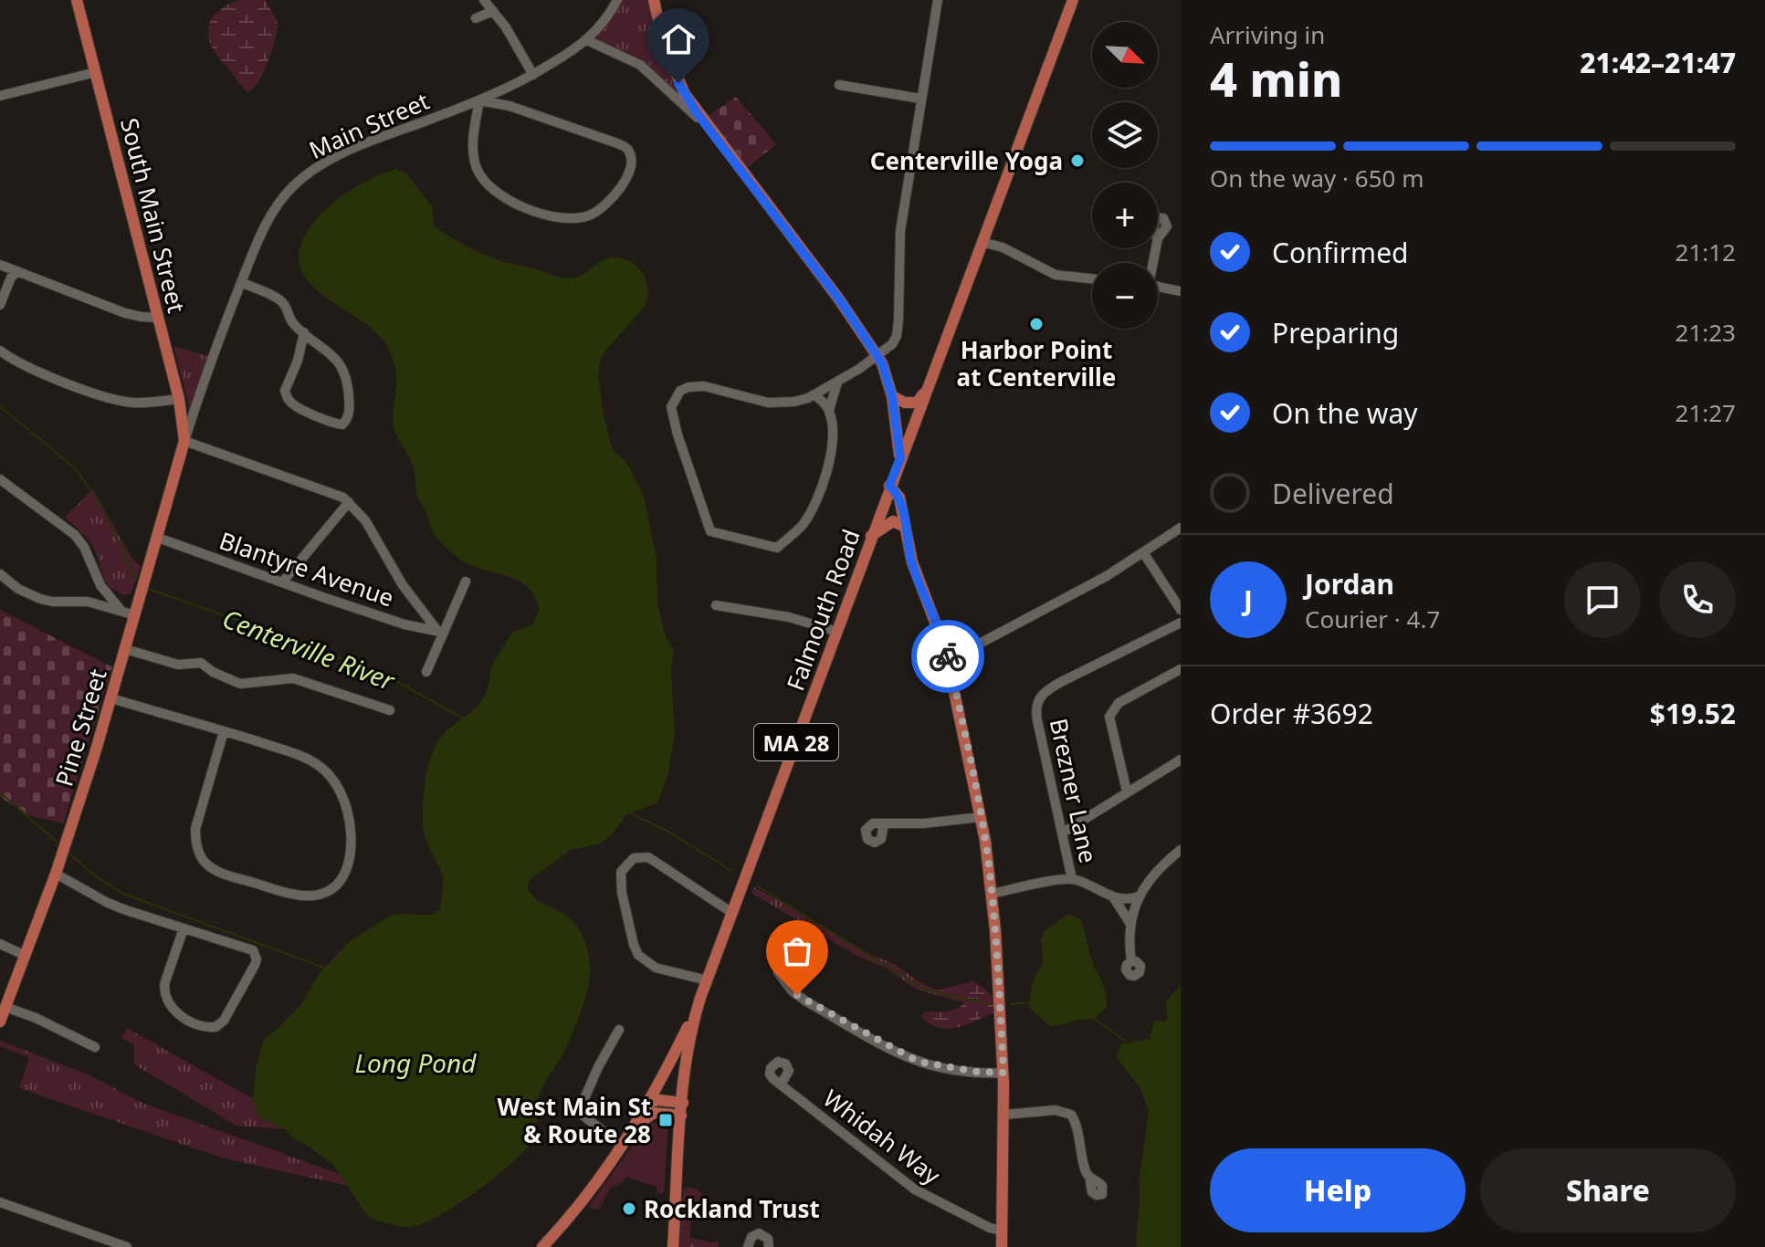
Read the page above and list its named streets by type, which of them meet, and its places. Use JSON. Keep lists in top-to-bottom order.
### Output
{
  "streets": {
    "main road": [
      "South Main Street",
      "Falmouth Road",
      "Pine Street",
      "MA 28"
    ],
    "street": [
      "Main Street",
      "Blantyre Avenue",
      "Brezner Lane",
      "Whidah Way"
    ]
  },
  "crossings": [
    ["Main Street", "South Main Street"],
    ["Main Street", "Pine Street"],
    ["South Main Street", "Pine Street"],
    ["Blantyre Avenue", "Pine Street"]
  ],
  "water": ["Centerville River", "Long Pond"],
  "places": {
    "other": ["Centerville Yoga", "Harbor Point at Centerville", "Rockland Trust"],
    "transit": ["West Main St & Route 28"]
  },
  "north": "bottom right",
  "page": {
    "heading": ["4 min", "Arriving in", "21:42–21:47"],
    "panel": [
      "Jordan",
      "Courier · 4.7",
      "Order #3692",
      "$19.52"
    ],
    "map_buttons": ["+", "−"],
    "bar": "On the way · 650 m",
    "list": [
      ["Confirmed", "21:12"],
      ["Preparing", "21:23"],
      ["On the way", "21:27"],
      "Delivered"
    ],
    "round": "J",
    "buttons": ["Help", "Share"]
  }
}
